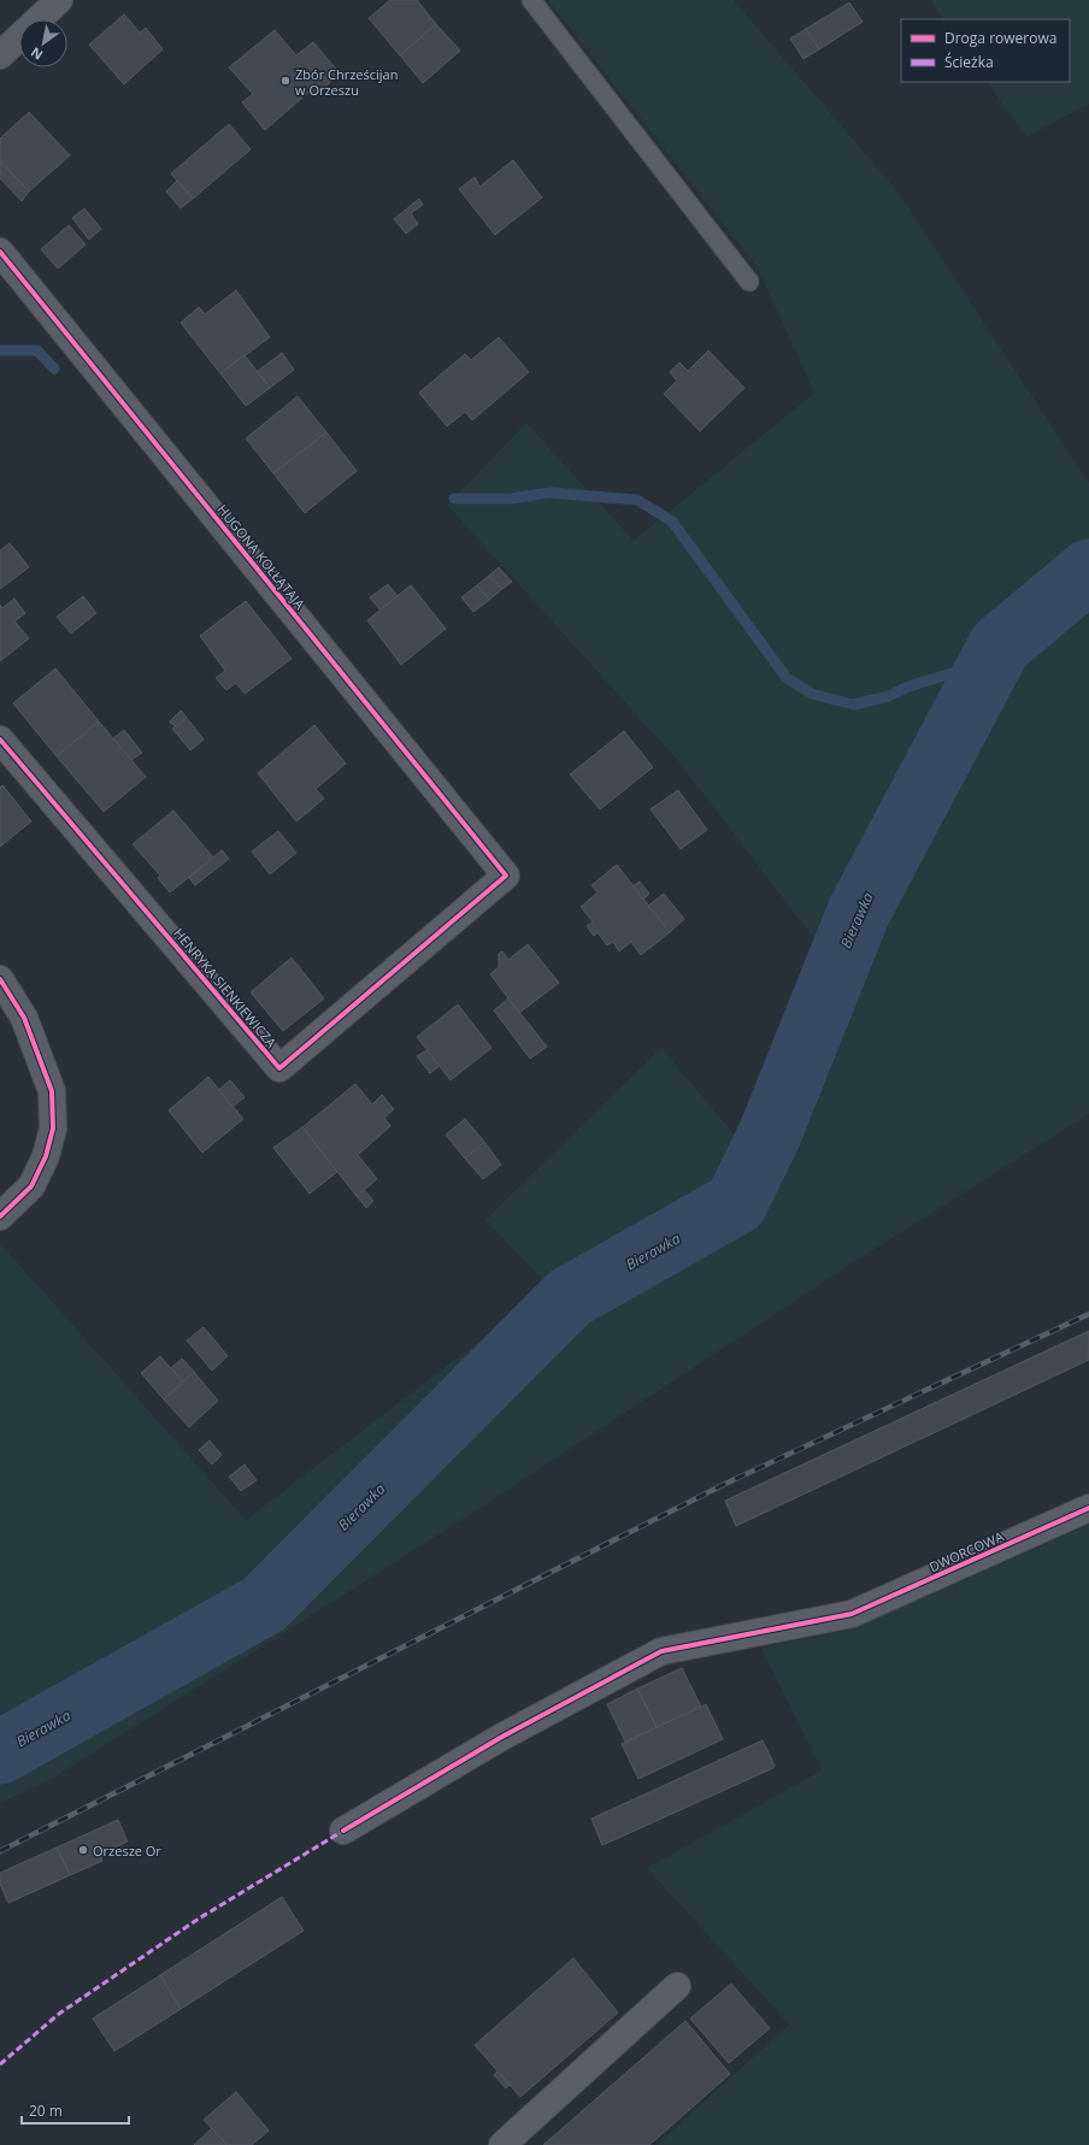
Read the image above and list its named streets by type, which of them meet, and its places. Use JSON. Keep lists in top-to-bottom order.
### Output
{
  "streets": {
    "street": ["HUGONA KOŁŁĄTAJA", "HENRYKA SIENKIEWICZA", "DWORCOWA"]
  },
  "crossings": [
    ["HUGONA KOŁŁĄTAJA", "HENRYKA SIENKIEWICZA"]
  ],
  "water": ["Bierawka"],
  "places": ["Zbór Chrześcijan w Orzeszu", "Orzesze Or"],
  "legend": ["Droga rowerowa", "Ścieżka"],
  "scale_bar": "20 m",
  "north": "bottom left"
}
